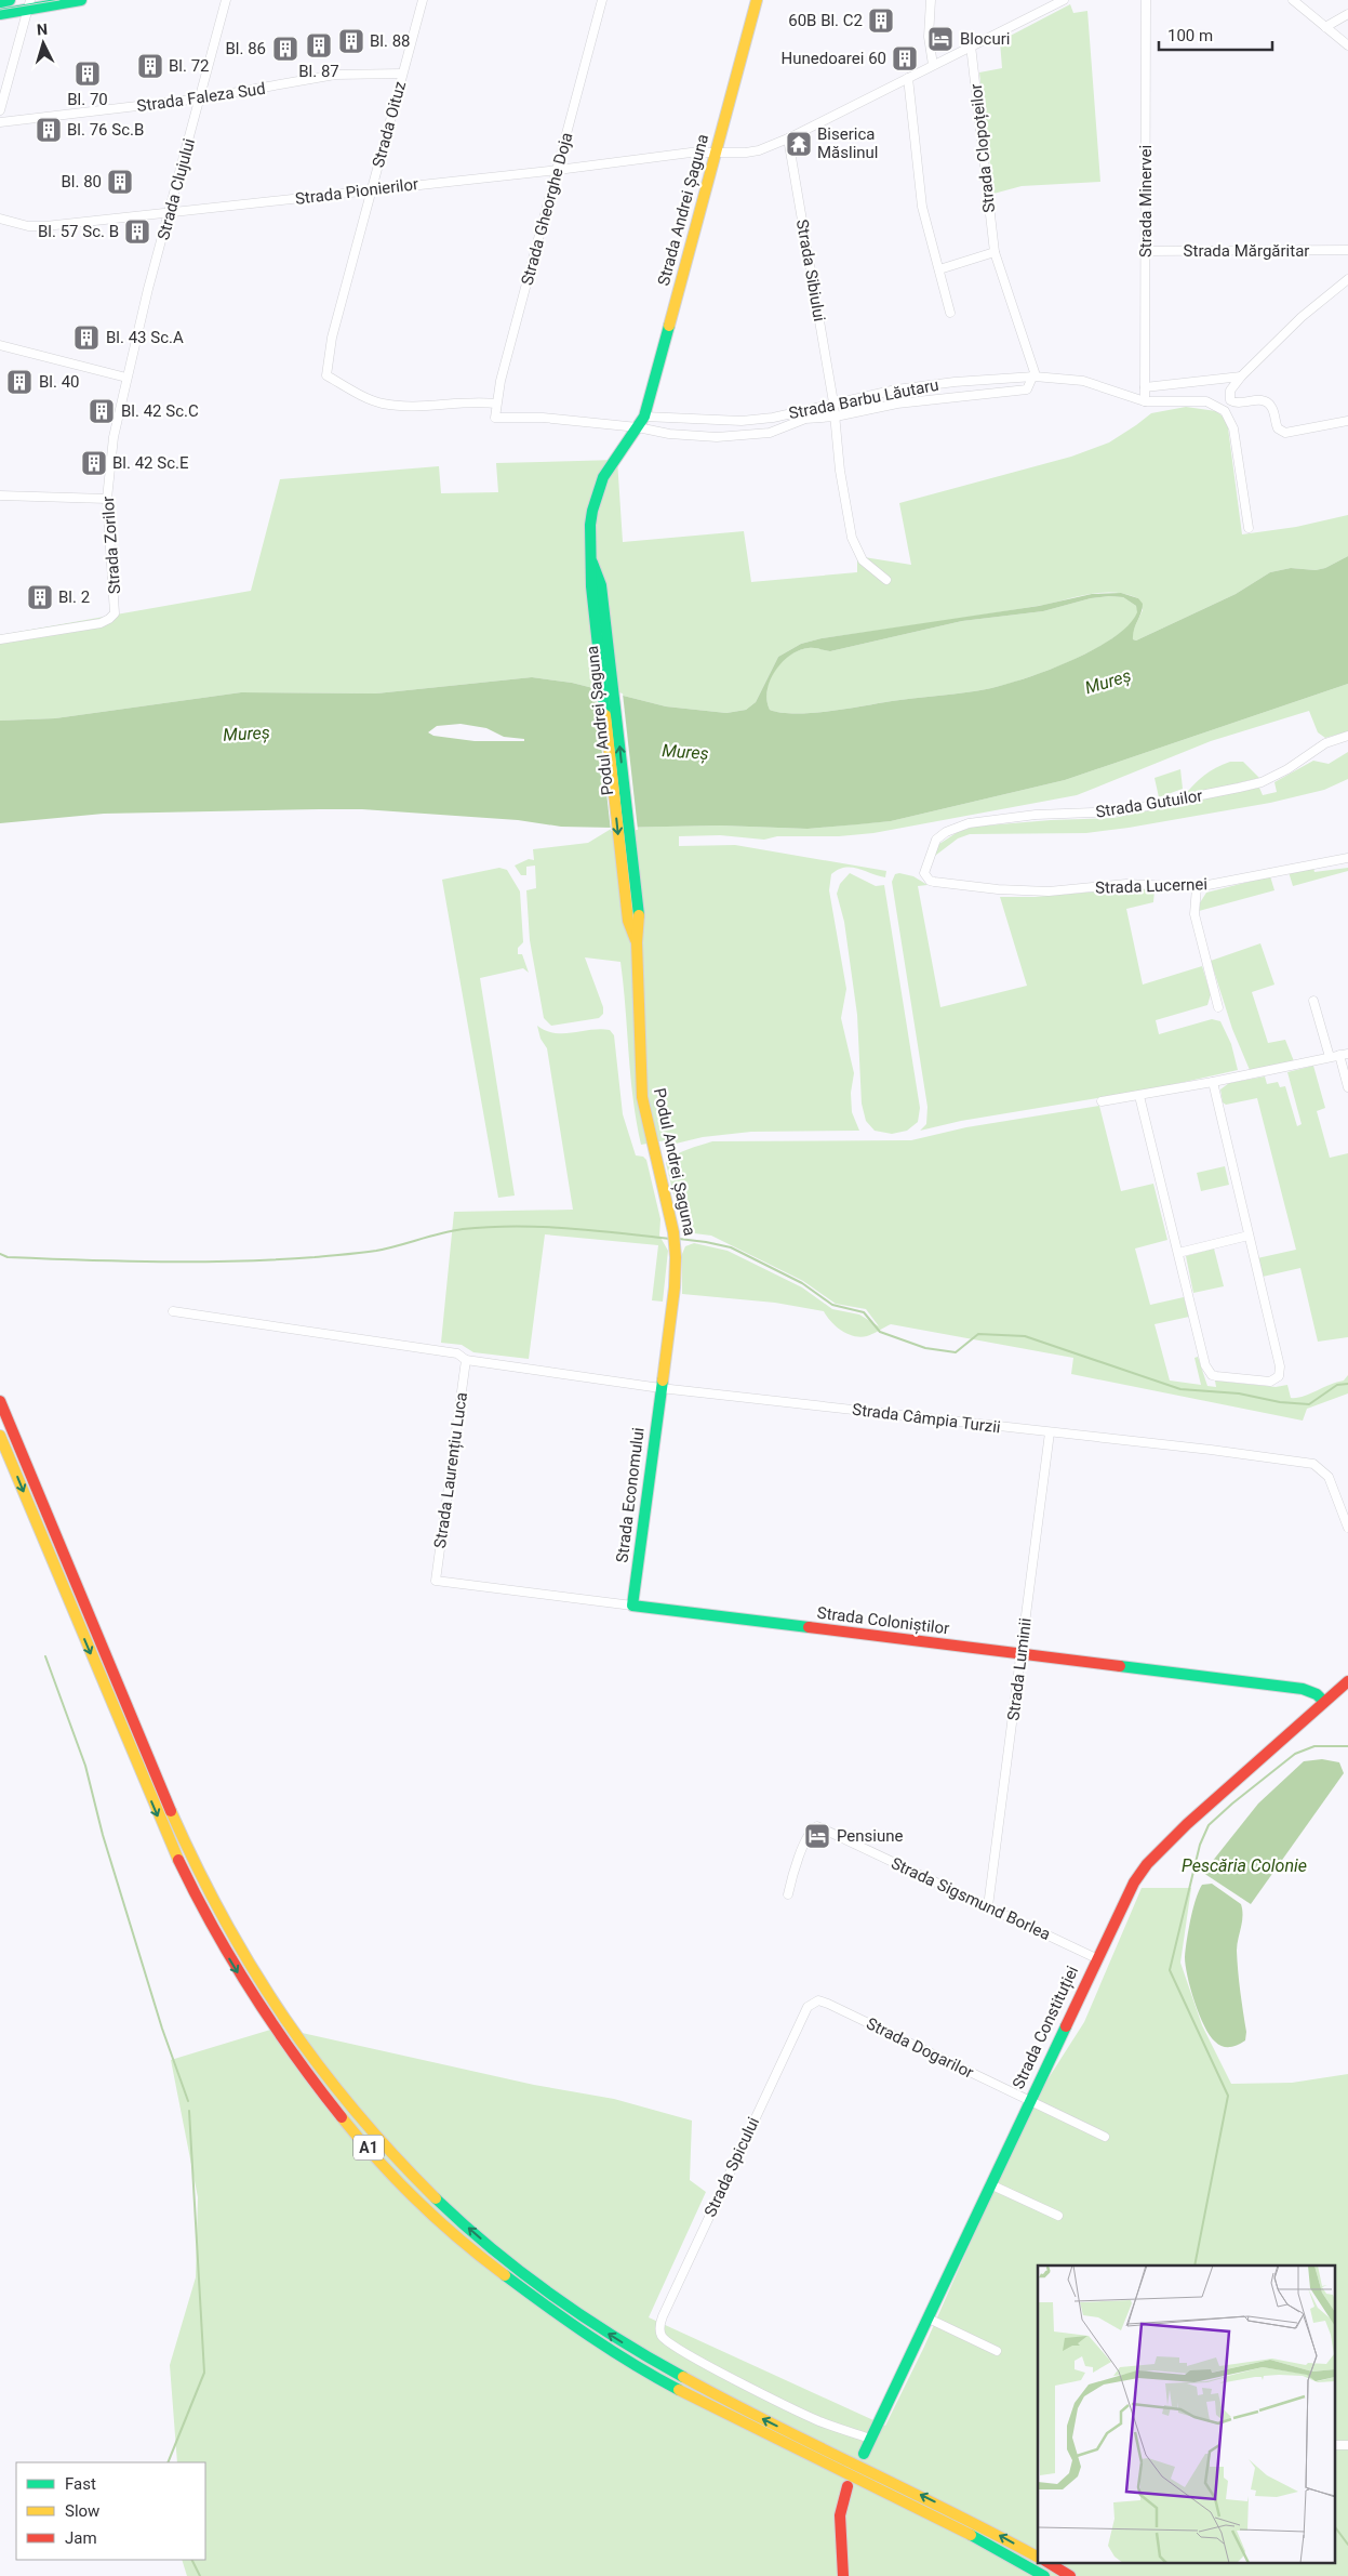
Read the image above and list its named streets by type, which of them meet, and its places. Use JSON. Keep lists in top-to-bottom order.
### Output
{
  "streets": {
    "main road": [
      "Strada Andrei Șaguna",
      "Podul Andrei Șaguna",
      "Strada Economului",
      "Strada Coloniștilor",
      "Strada Constituției",
      "A1"
    ],
    "street": [
      "Strada Faleza Sud",
      "Strada Oituz",
      "Strada Clopoțeilor",
      "Strada Clujului",
      "Strada Pionierilor",
      "Strada Minervei",
      "Strada Gheorghe Doja",
      "Strada Mărgăritar",
      "Strada Sibiului",
      "Strada Barbu Lăutaru",
      "Strada Zorilor",
      "Strada Gutuilor",
      "Strada Lucernei",
      "Strada Câmpia Turzii",
      "Strada Laurențiu Luca",
      "Strada Luminii",
      "Strada Sigsmund Borlea",
      "Strada Dogarilor",
      "Strada Spicului"
    ]
  },
  "crossings": [
    ["Strada Faleza Sud", "Strada Oituz"],
    ["Strada Faleza Sud", "Strada Clujului"],
    ["Strada Oituz", "Strada Pionierilor"],
    ["Strada Oituz", "Strada Gheorghe Doja"],
    ["Strada Clopoțeilor", "Strada Pionierilor"],
    ["Strada Clopoțeilor", "Strada Barbu Lăutaru"],
    ["Strada Clujului", "Strada Pionierilor"],
    ["Strada Clujului", "Strada Zorilor"],
    ["Strada Pionierilor", "Strada Gheorghe Doja"],
    ["Strada Pionierilor", "Strada Andrei Șaguna"],
    ["Strada Pionierilor", "Strada Sibiului"],
    ["Strada Minervei", "Strada Mărgăritar"],
    ["Strada Minervei", "Strada Barbu Lăutaru"],
    ["Strada Gheorghe Doja", "Strada Andrei Șaguna"],
    ["Strada Gheorghe Doja", "Podul Andrei Șaguna"],
    ["Strada Andrei Șaguna", "Strada Barbu Lăutaru"],
    ["Strada Andrei Șaguna", "Podul Andrei Șaguna"],
    ["Strada Sibiului", "Strada Barbu Lăutaru"],
    ["Podul Andrei Șaguna", "Strada Câmpia Turzii"],
    ["Podul Andrei Șaguna", "Strada Economului"],
    ["Strada Gutuilor", "Strada Lucernei"],
    ["Strada Câmpia Turzii", "Strada Laurențiu Luca"],
    ["Strada Câmpia Turzii", "Strada Economului"],
    ["Strada Câmpia Turzii", "Strada Luminii"],
    ["Strada Laurențiu Luca", "Strada Coloniștilor"],
    ["Strada Economului", "Strada Coloniștilor"],
    ["Strada Coloniștilor", "Strada Luminii"],
    ["Strada Coloniștilor", "Strada Constituției"],
    ["Strada Luminii", "Strada Sigsmund Borlea"],
    ["Strada Sigsmund Borlea", "Strada Constituției"],
    ["Strada Constituției", "Strada Dogarilor"],
    ["Strada Constituției", "Strada Spicului"],
    ["Strada Dogarilor", "Strada Spicului"]
  ],
  "water": ["Mureș", "Pescăria Colonie"],
  "places": {
    "building": [
      "60B Bl. C2",
      "Bl. 88",
      "Bl. 87",
      "Bl. 86",
      "Hunedoarei 60",
      "Bl. 72",
      "Bl. 70",
      "Bl. 76 Sc.B",
      "Bl. 80",
      "Bl. 57 Sc. B",
      "Bl. 43 Sc.A",
      "Bl. 40",
      "Bl. 42 Sc.C",
      "Bl. 42 Sc.E",
      "Bl. 2"
    ],
    "hotel": ["Blocuri", "Pensiune"],
    "temple": ["Biserica Măslinul"]
  },
  "legend": ["Fast", "Slow", "Jam"],
  "scale_bar": "100 m",
  "north": "top"
}
